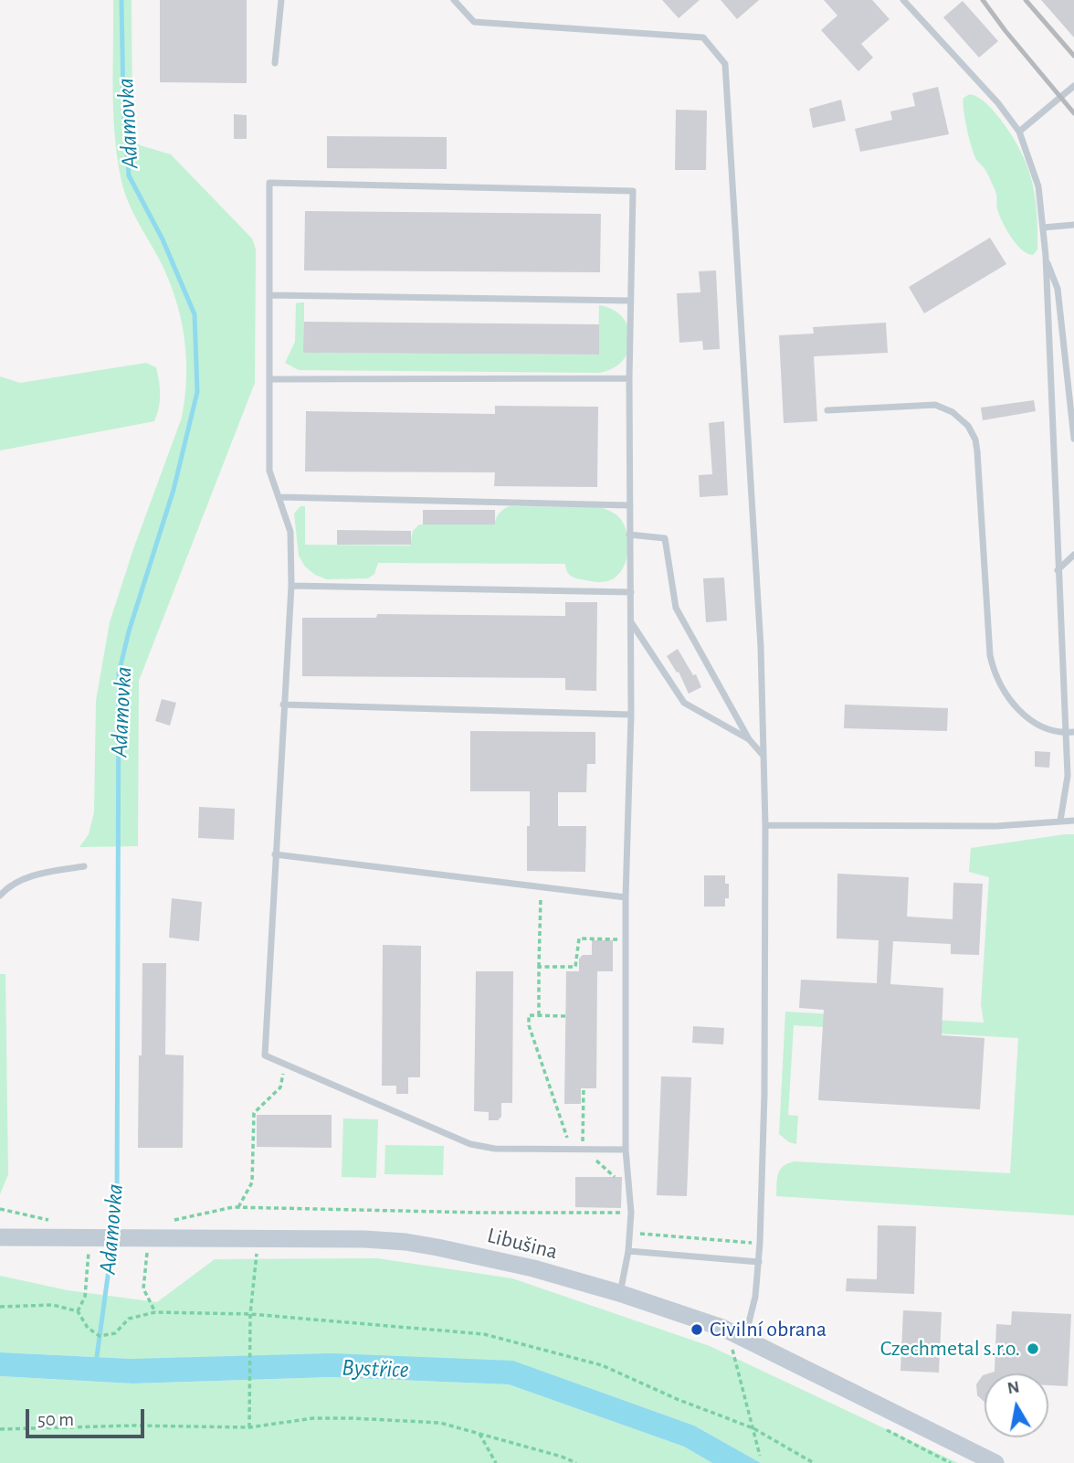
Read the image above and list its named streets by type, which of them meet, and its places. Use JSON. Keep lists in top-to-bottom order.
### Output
{
  "streets": {
    "street": ["Libušina"]
  },
  "water": ["Adamovka", "Bystřice"],
  "places": ["Civilní obrana", "Czechmetal s.r.o."],
  "scale_bar": "50 m",
  "north": "top"
}
